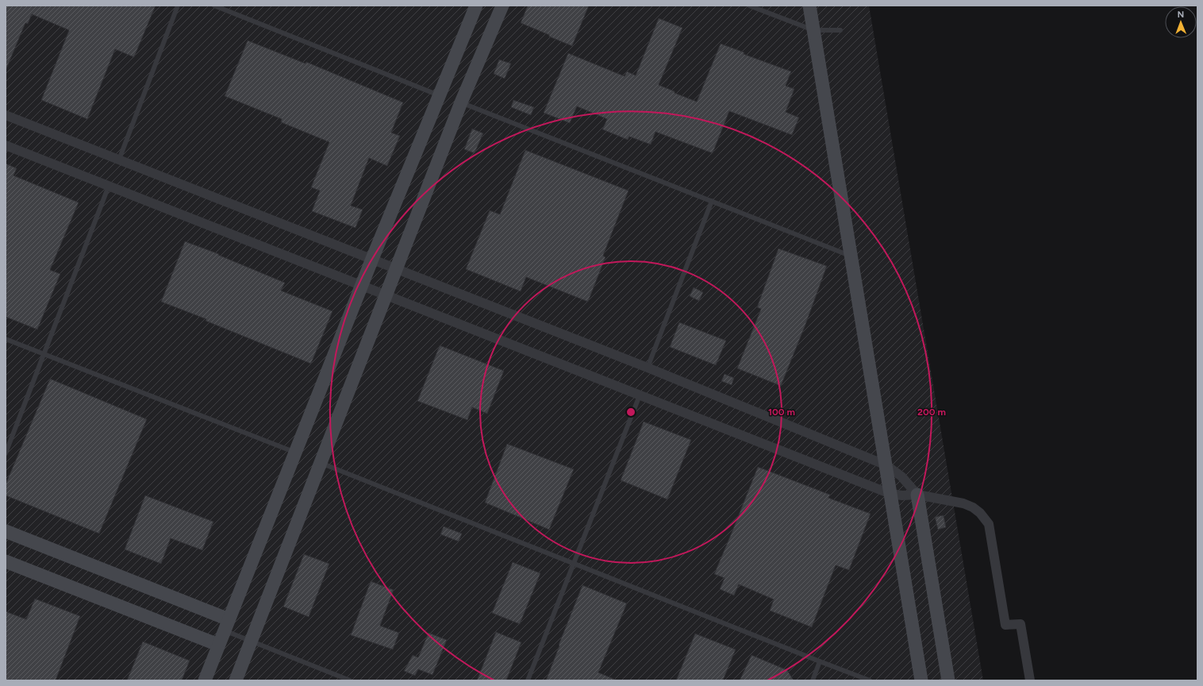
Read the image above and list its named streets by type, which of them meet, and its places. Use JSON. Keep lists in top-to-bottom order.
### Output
{
  "north": "top",
  "rings": ["100 m", "200 m"]
}
